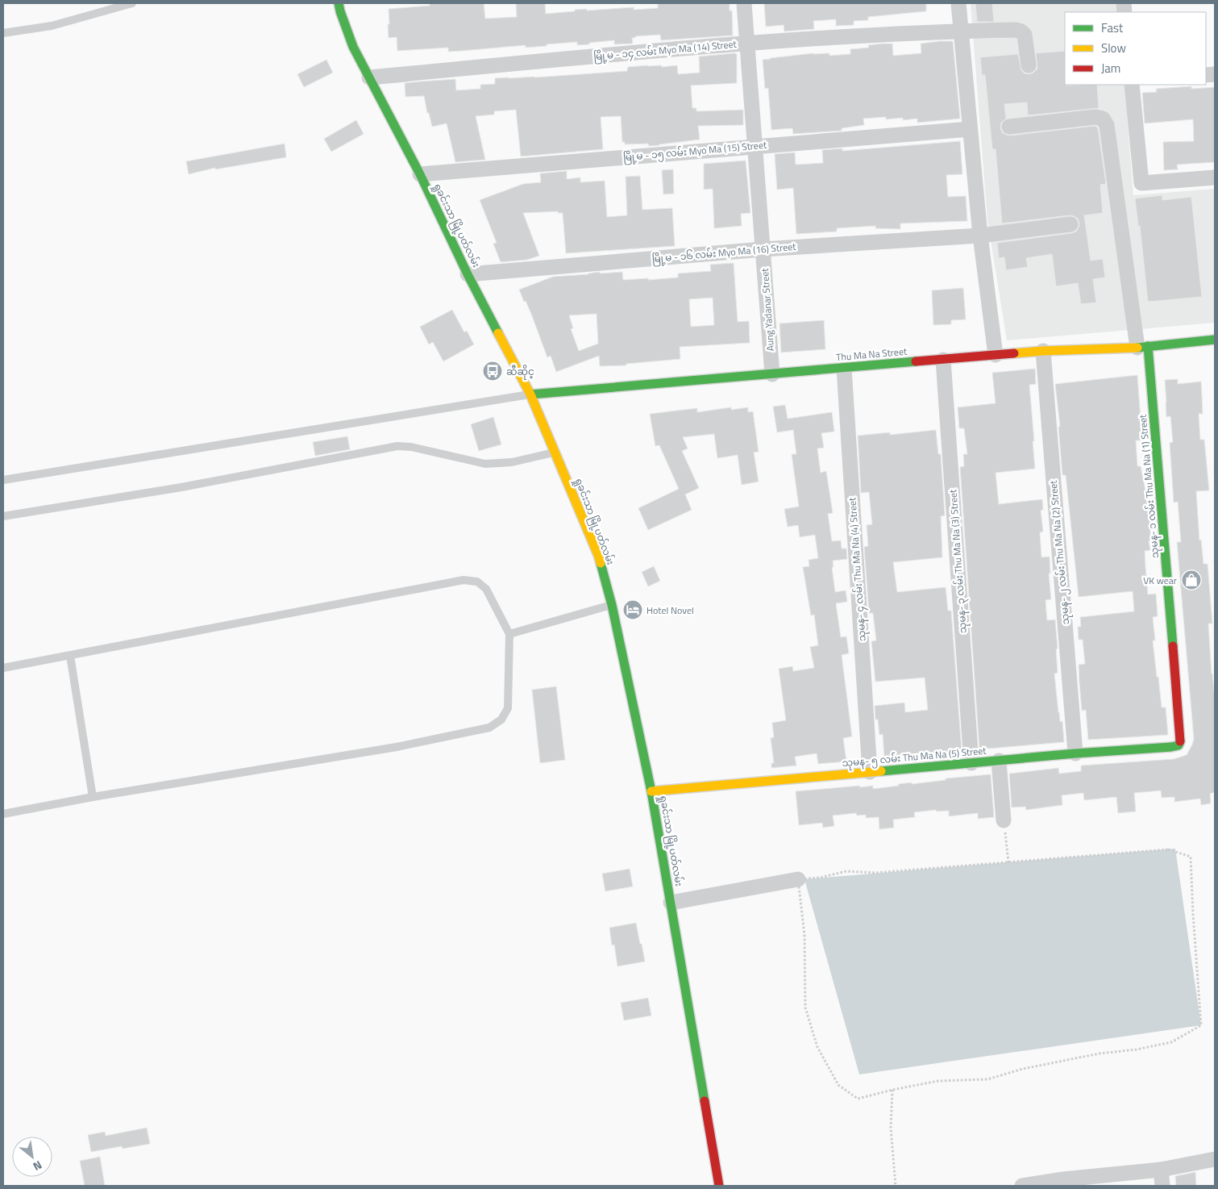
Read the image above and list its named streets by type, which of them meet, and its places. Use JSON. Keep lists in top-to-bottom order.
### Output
{
  "streets": {
    "street": [
      "မြို့မ - ၁၄ လမ်း Myo Ma (14) Street",
      "မြို့မ - ၁၅ လမ်း Myo Ma (15) Street",
      "ရှုခင်းသာ မြို့ပတ်လမ်း",
      "မြို့မ - ၁၆ လမ်း Myo Ma (16) Street",
      "Aung Yadanar Street",
      "Thu Ma Na Street",
      "သုမန- ၁ လမ်း Thu Ma Na (1) Street",
      "သုမန- ၂ လမ်း Thu Ma Na (2) Street",
      "သုမန- ၃ လမ်း Thu Ma Na (3) Street",
      "သုမန- ၄ လမ်း Thu Ma Na (4) Street",
      "သုမန- ၅ လမ်း Thu Ma Na (5) Street"
    ]
  },
  "crossings": [
    ["မြို့မ - ၁၄ လမ်း Myo Ma (14) Street", "ရှုခင်းသာ မြို့ပတ်လမ်း"],
    ["မြို့မ - ၁၄ လမ်း Myo Ma (14) Street", "Aung Yadanar Street"],
    ["မြို့မ - ၁၅ လမ်း Myo Ma (15) Street", "ရှုခင်းသာ မြို့ပတ်လမ်း"],
    ["မြို့မ - ၁၅ လမ်း Myo Ma (15) Street", "Aung Yadanar Street"],
    ["ရှုခင်းသာ မြို့ပတ်လမ်း", "မြို့မ - ၁၆ လမ်း Myo Ma (16) Street"],
    ["ရှုခင်းသာ မြို့ပတ်လမ်း", "Thu Ma Na Street"],
    ["ရှုခင်းသာ မြို့ပတ်လမ်း", "သုမန- ၅ လမ်း Thu Ma Na (5) Street"],
    ["မြို့မ - ၁၆ လမ်း Myo Ma (16) Street", "Aung Yadanar Street"],
    ["Aung Yadanar Street", "Thu Ma Na Street"],
    ["Thu Ma Na Street", "သုမန- ၁ လမ်း Thu Ma Na (1) Street"],
    ["Thu Ma Na Street", "သုမန- ၂ လမ်း Thu Ma Na (2) Street"],
    ["Thu Ma Na Street", "သုမန- ၃ လမ်း Thu Ma Na (3) Street"],
    ["Thu Ma Na Street", "သုမန- ၄ လမ်း Thu Ma Na (4) Street"],
    ["သုမန- ၁ လမ်း Thu Ma Na (1) Street", "သုမန- ၅ လမ်း Thu Ma Na (5) Street"],
    ["သုမန- ၂ လမ်း Thu Ma Na (2) Street", "သုမန- ၅ လမ်း Thu Ma Na (5) Street"],
    ["သုမန- ၃ လမ်း Thu Ma Na (3) Street", "သုမန- ၅ လမ်း Thu Ma Na (5) Street"],
    ["သုမန- ၄ လမ်း Thu Ma Na (4) Street", "သုမန- ၅ လမ်း Thu Ma Na (5) Street"]
  ],
  "places": {
    "bus stop": ["ဆီဆိုင္"],
    "shop": ["VK wear"],
    "hotel": ["Hotel Novel"]
  },
  "legend": ["Fast", "Slow", "Jam"],
  "north": "bottom right"
}
